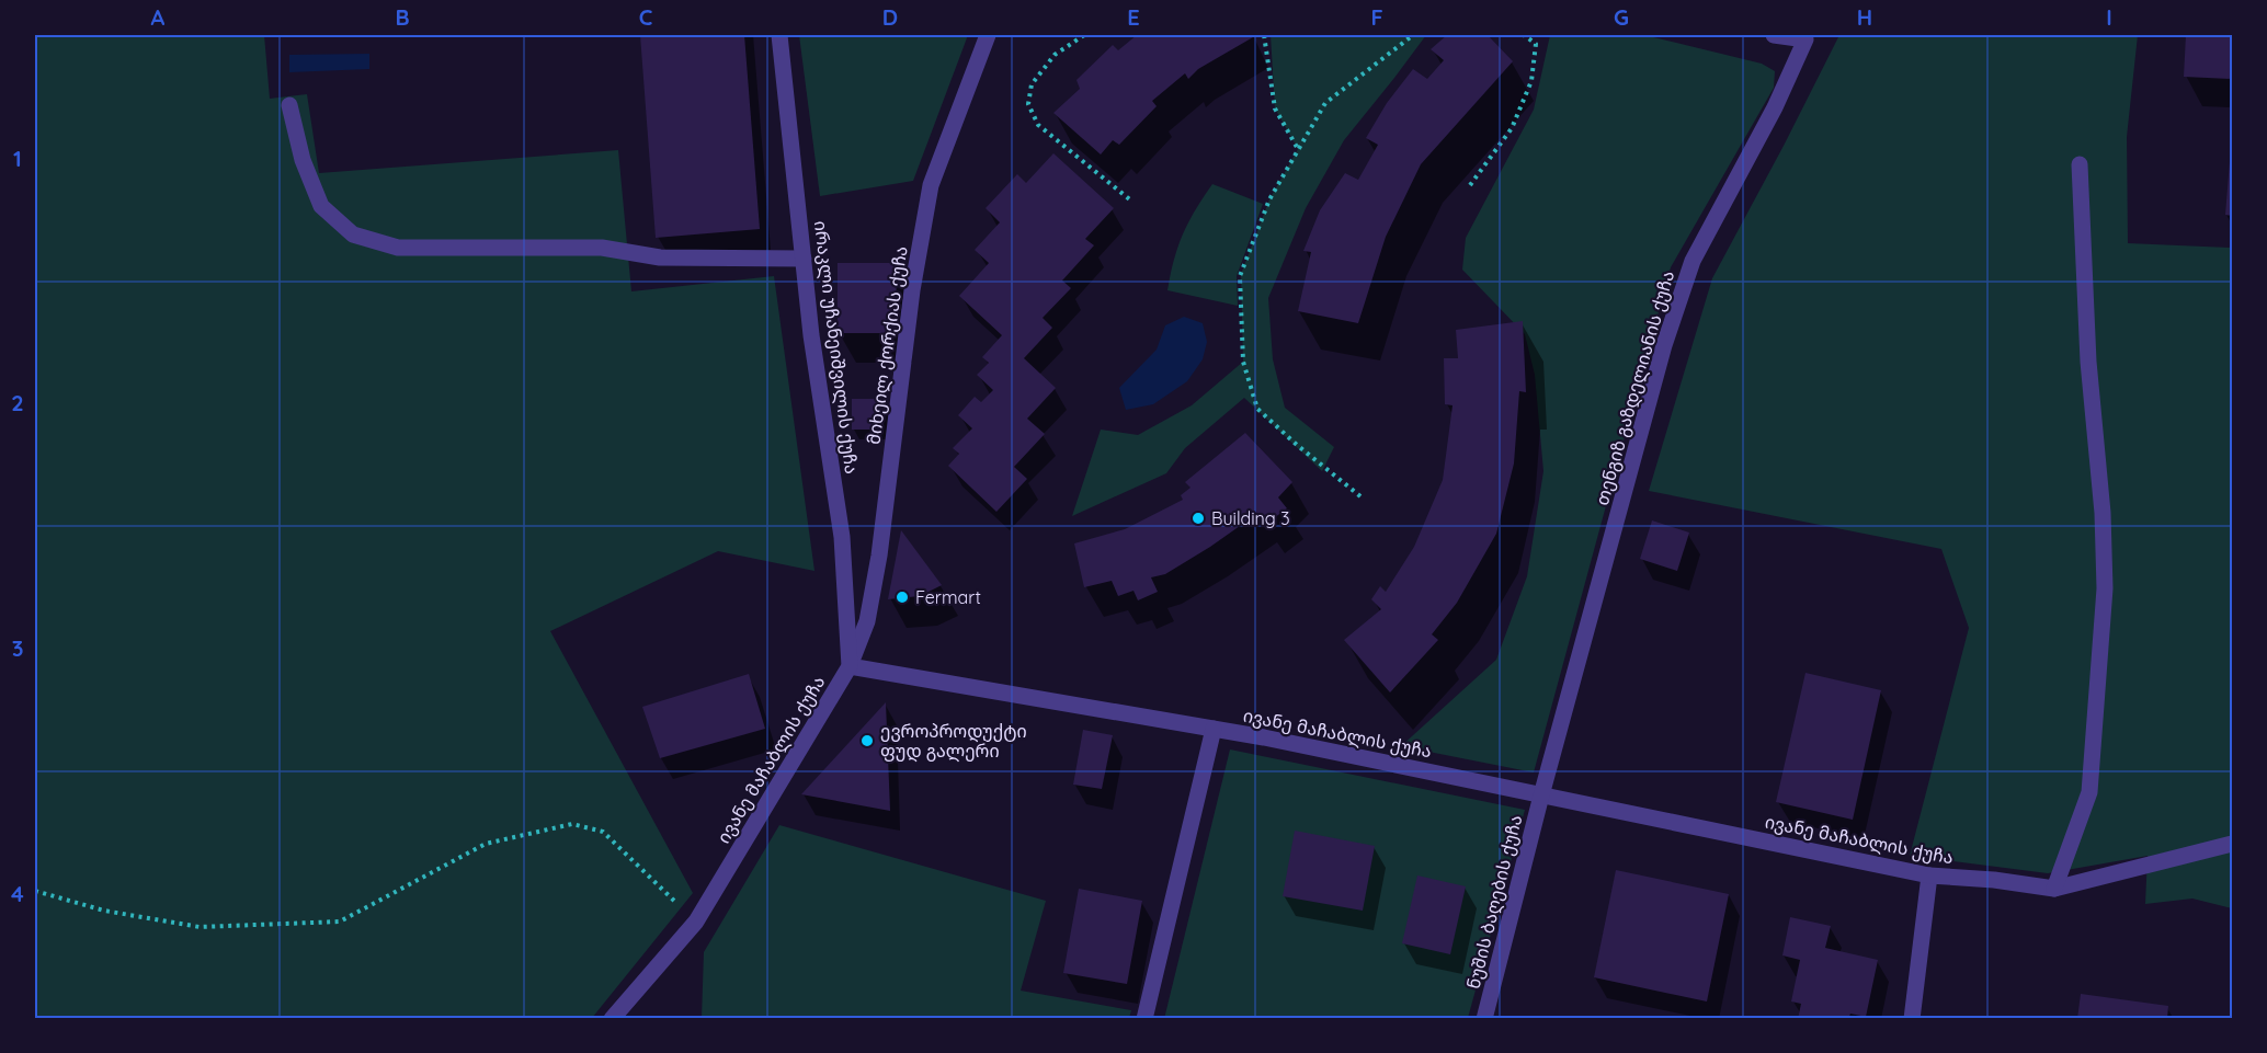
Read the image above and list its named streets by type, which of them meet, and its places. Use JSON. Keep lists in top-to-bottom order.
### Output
{
  "streets": {
    "street": [
      "მიხეილ ქორქიას ქუჩა",
      "ირაკლი უჩანეიშვილის ქუჩა",
      "თენგიზ გაზდელიანის ქუჩა",
      "ივანე მაჩაბლის ქუჩა",
      "ნუშის ბაღების ქუჩა"
    ]
  },
  "crossings": [
    ["მიხეილ ქორქიას ქუჩა", "ირაკლი უჩანეიშვილის ქუჩა"],
    ["მიხეილ ქორქიას ქუჩა", "ივანე მაჩაბლის ქუჩა"],
    ["ირაკლი უჩანეიშვილის ქუჩა", "ივანე მაჩაბლის ქუჩა"],
    ["თენგიზ გაზდელიანის ქუჩა", "ივანე მაჩაბლის ქუჩა"],
    ["თენგიზ გაზდელიანის ქუჩა", "ნუშის ბაღების ქუჩა"],
    ["ივანე მაჩაბლის ქუჩა", "ნუშის ბაღების ქუჩა"]
  ],
  "places": ["Building 3", "Fermart", "ევროპროდუქტი ფუდ გალერი"],
  "grid": {
    "columns": [
      "A",
      "B",
      "C",
      "D",
      "E",
      "F",
      "G",
      "H",
      "I"
    ],
    "rows": [
      "1",
      "2",
      "3",
      "4"
    ]
  }
}
